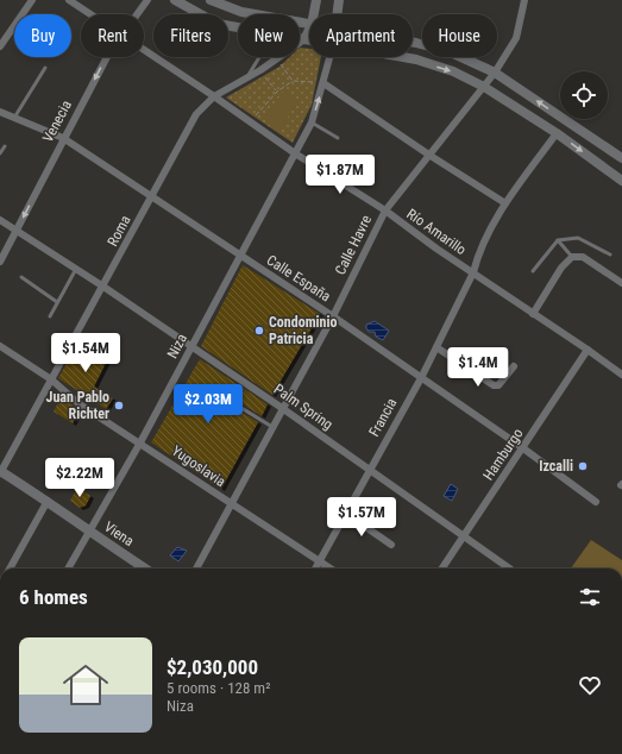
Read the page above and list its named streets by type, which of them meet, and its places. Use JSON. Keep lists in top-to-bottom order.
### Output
{
  "streets": {
    "street": [
      "Venecia",
      "Roma",
      "Río Amarillo",
      "Calle Havre",
      "Calle España",
      "Niza",
      "Palm Spring",
      "Francia",
      "Hamburgo",
      "Yugoslavia",
      "Viena"
    ]
  },
  "crossings": [
    ["Venecia", "Calle España"],
    ["Venecia", "Palm Spring"],
    ["Roma", "Río Amarillo"],
    ["Roma", "Calle España"],
    ["Roma", "Palm Spring"],
    ["Roma", "Yugoslavia"],
    ["Roma", "Viena"],
    ["Río Amarillo", "Calle Havre"],
    ["Río Amarillo", "Niza"],
    ["Río Amarillo", "Francia"],
    ["Río Amarillo", "Hamburgo"],
    ["Calle Havre", "Calle España"],
    ["Calle Havre", "Palm Spring"],
    ["Calle Havre", "Yugoslavia"],
    ["Calle España", "Niza"],
    ["Calle España", "Francia"],
    ["Calle España", "Hamburgo"],
    ["Niza", "Palm Spring"],
    ["Niza", "Yugoslavia"],
    ["Niza", "Viena"],
    ["Palm Spring", "Francia"],
    ["Palm Spring", "Hamburgo"],
    ["Francia", "Yugoslavia"]
  ],
  "one_way": ["Venecia"],
  "places": ["Condominio Patricia", "Juan Pablo Richter", "Izcalli"],
  "page": {
    "chip": [
      "Buy",
      "Rent",
      "Filters",
      "New",
      "Apartment",
      "House"
    ],
    "price": [
      "$1.87M",
      "$1.54M",
      "$1.4M",
      "$2.03M",
      "$2.22M",
      "$1.57M"
    ],
    "heading": "6 homes",
    "list": [
      {
        "name": "$2,030,000",
        "note": "5 rooms · 128 m² · Niza"
      }
    ]
  }
}
